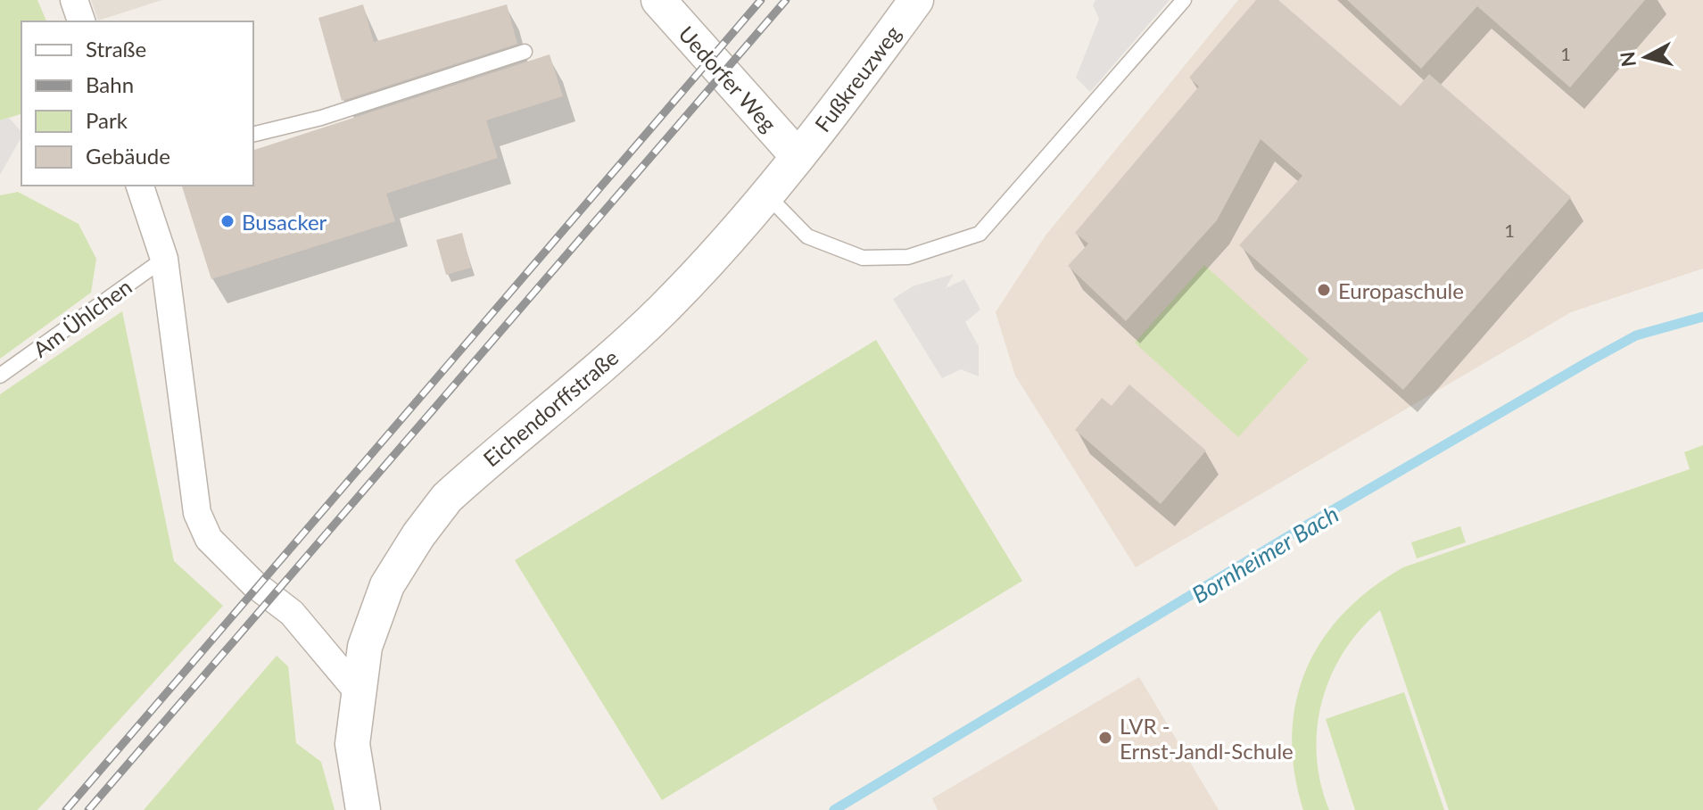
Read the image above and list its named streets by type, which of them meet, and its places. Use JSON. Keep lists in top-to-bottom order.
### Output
{
  "streets": {
    "street": ["Uedorfer Weg", "Fußkreuzweg", "Eichendorffstraße"],
    "lane": ["Am Ühlchen"]
  },
  "crossings": [
    ["Uedorfer Weg", "Fußkreuzweg"],
    ["Uedorfer Weg", "Eichendorffstraße"],
    ["Fußkreuzweg", "Eichendorffstraße"]
  ],
  "water": ["Bornheimer Bach"],
  "places": ["Busacker", "Europaschule", "LVR - Ernst-Jandl-Schule"],
  "house_numbers": ["1", "1"],
  "legend": [
    "Straße",
    "Bahn",
    "Park",
    "Gebäude"
  ],
  "north": "left"
}
